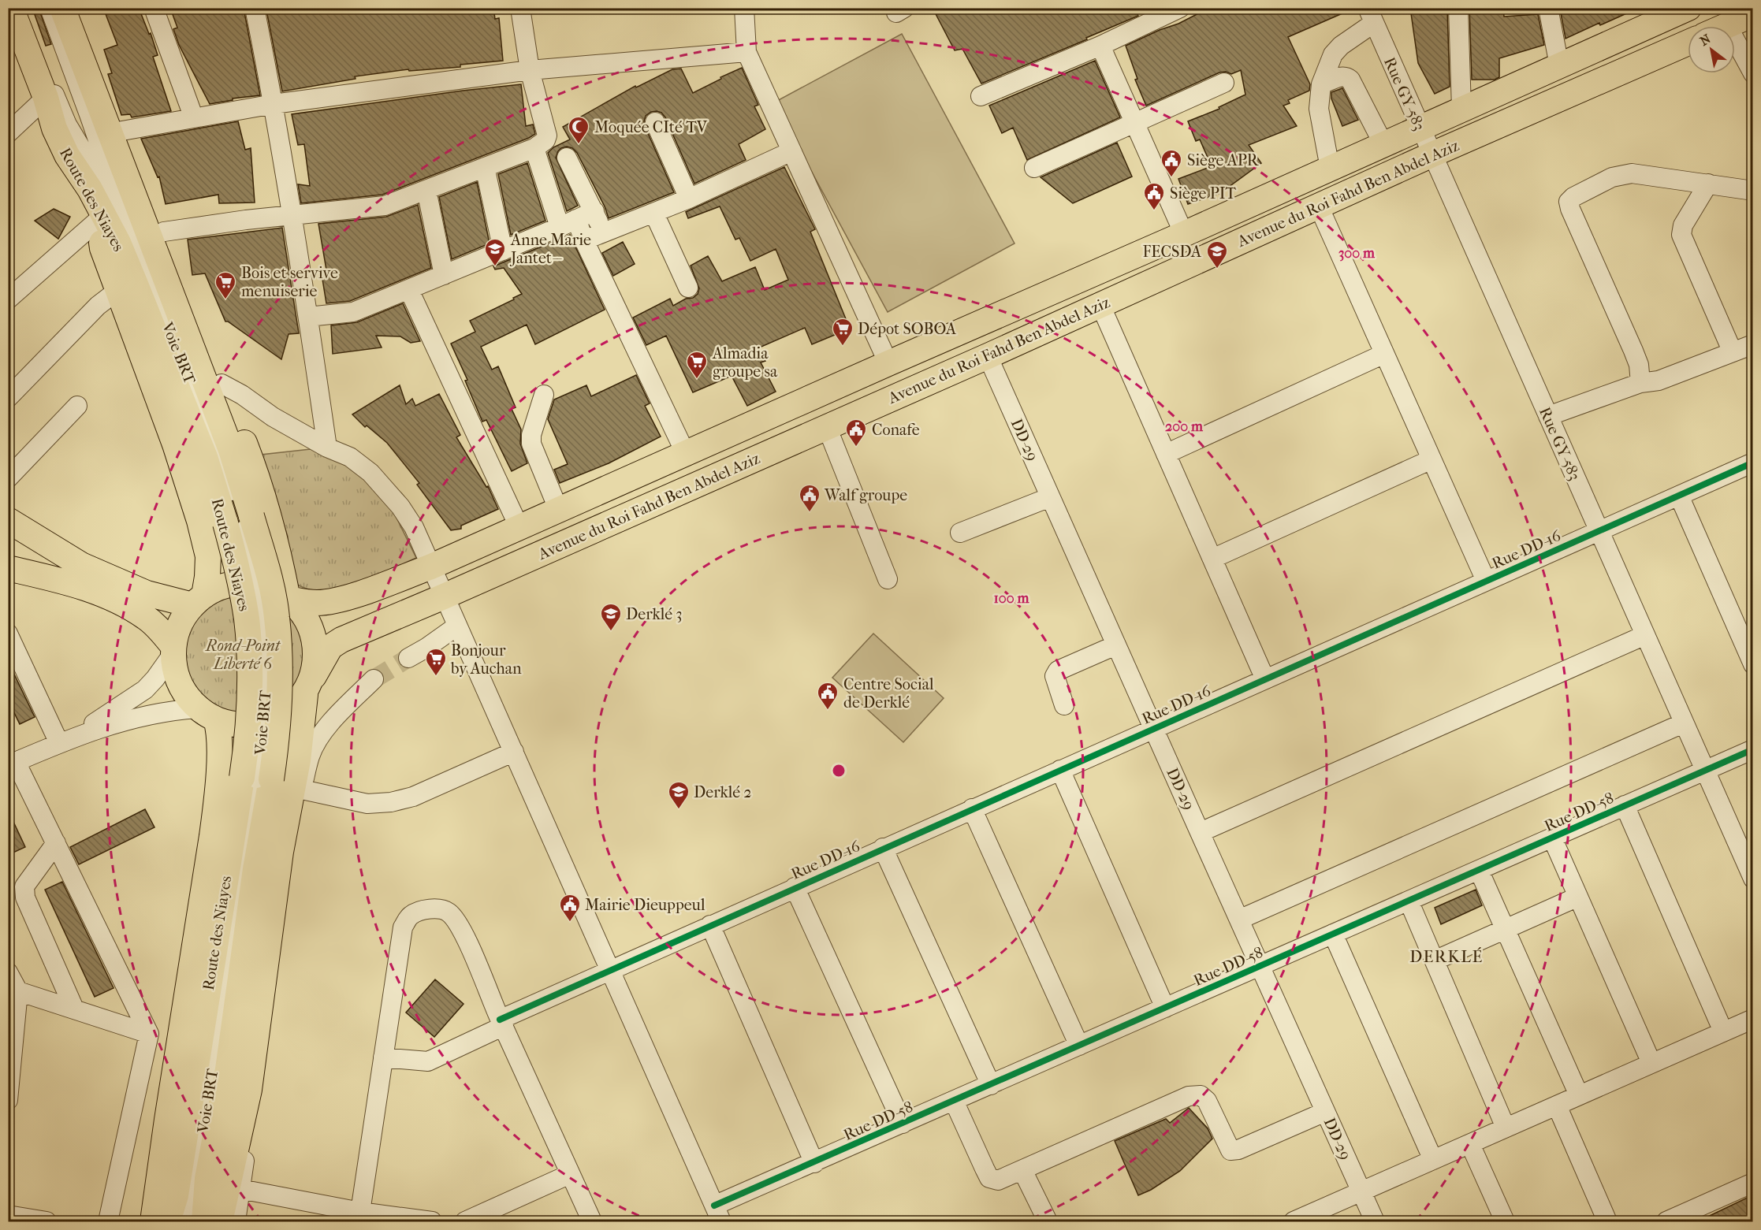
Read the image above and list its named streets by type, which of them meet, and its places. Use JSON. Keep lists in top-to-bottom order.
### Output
{
  "streets": {
    "main road": ["Avenue du Roi Fahd Ben Abdel Aziz", "Route des Niayes"],
    "street": [
      "Rue GY-583",
      "Voie BRT",
      "DD-29",
      "Rue DD-16",
      "Rue DD-58"
    ]
  },
  "crossings": [
    ["Rue GY-583", "Avenue du Roi Fahd Ben Abdel Aziz"],
    ["Rue GY-583", "Rue DD-16"],
    ["Rue GY-583", "Rue DD-58"],
    ["Avenue du Roi Fahd Ben Abdel Aziz", "DD-29"],
    ["Route des Niayes", "Voie BRT"],
    ["DD-29", "Rue DD-16"],
    ["DD-29", "Rue DD-58"]
  ],
  "districts": ["DERKLÉ"],
  "parks": ["Rond-Point Liberté 6"],
  "places": {
    "mosque": ["Moquée CIté TV"],
    "public building": [
      "Siège APR",
      "Siège PIT",
      "Conafe",
      "Walf groupe",
      "Centre Social de Derklé",
      "Mairie Dieuppeul"
    ],
    "school or university": [
      "Anne Marie Jantet--",
      "FECSDA",
      "Derklé 3",
      "Derklé 2"
    ],
    "supermarket": [
      "Bois et servive menuiserie",
      "Dépot SOBOA",
      "Almadia groupe sa",
      "Bonjour by Auchan"
    ]
  },
  "north": "top left",
  "rings": ["300 m", "200 m", "100 m"]
}
